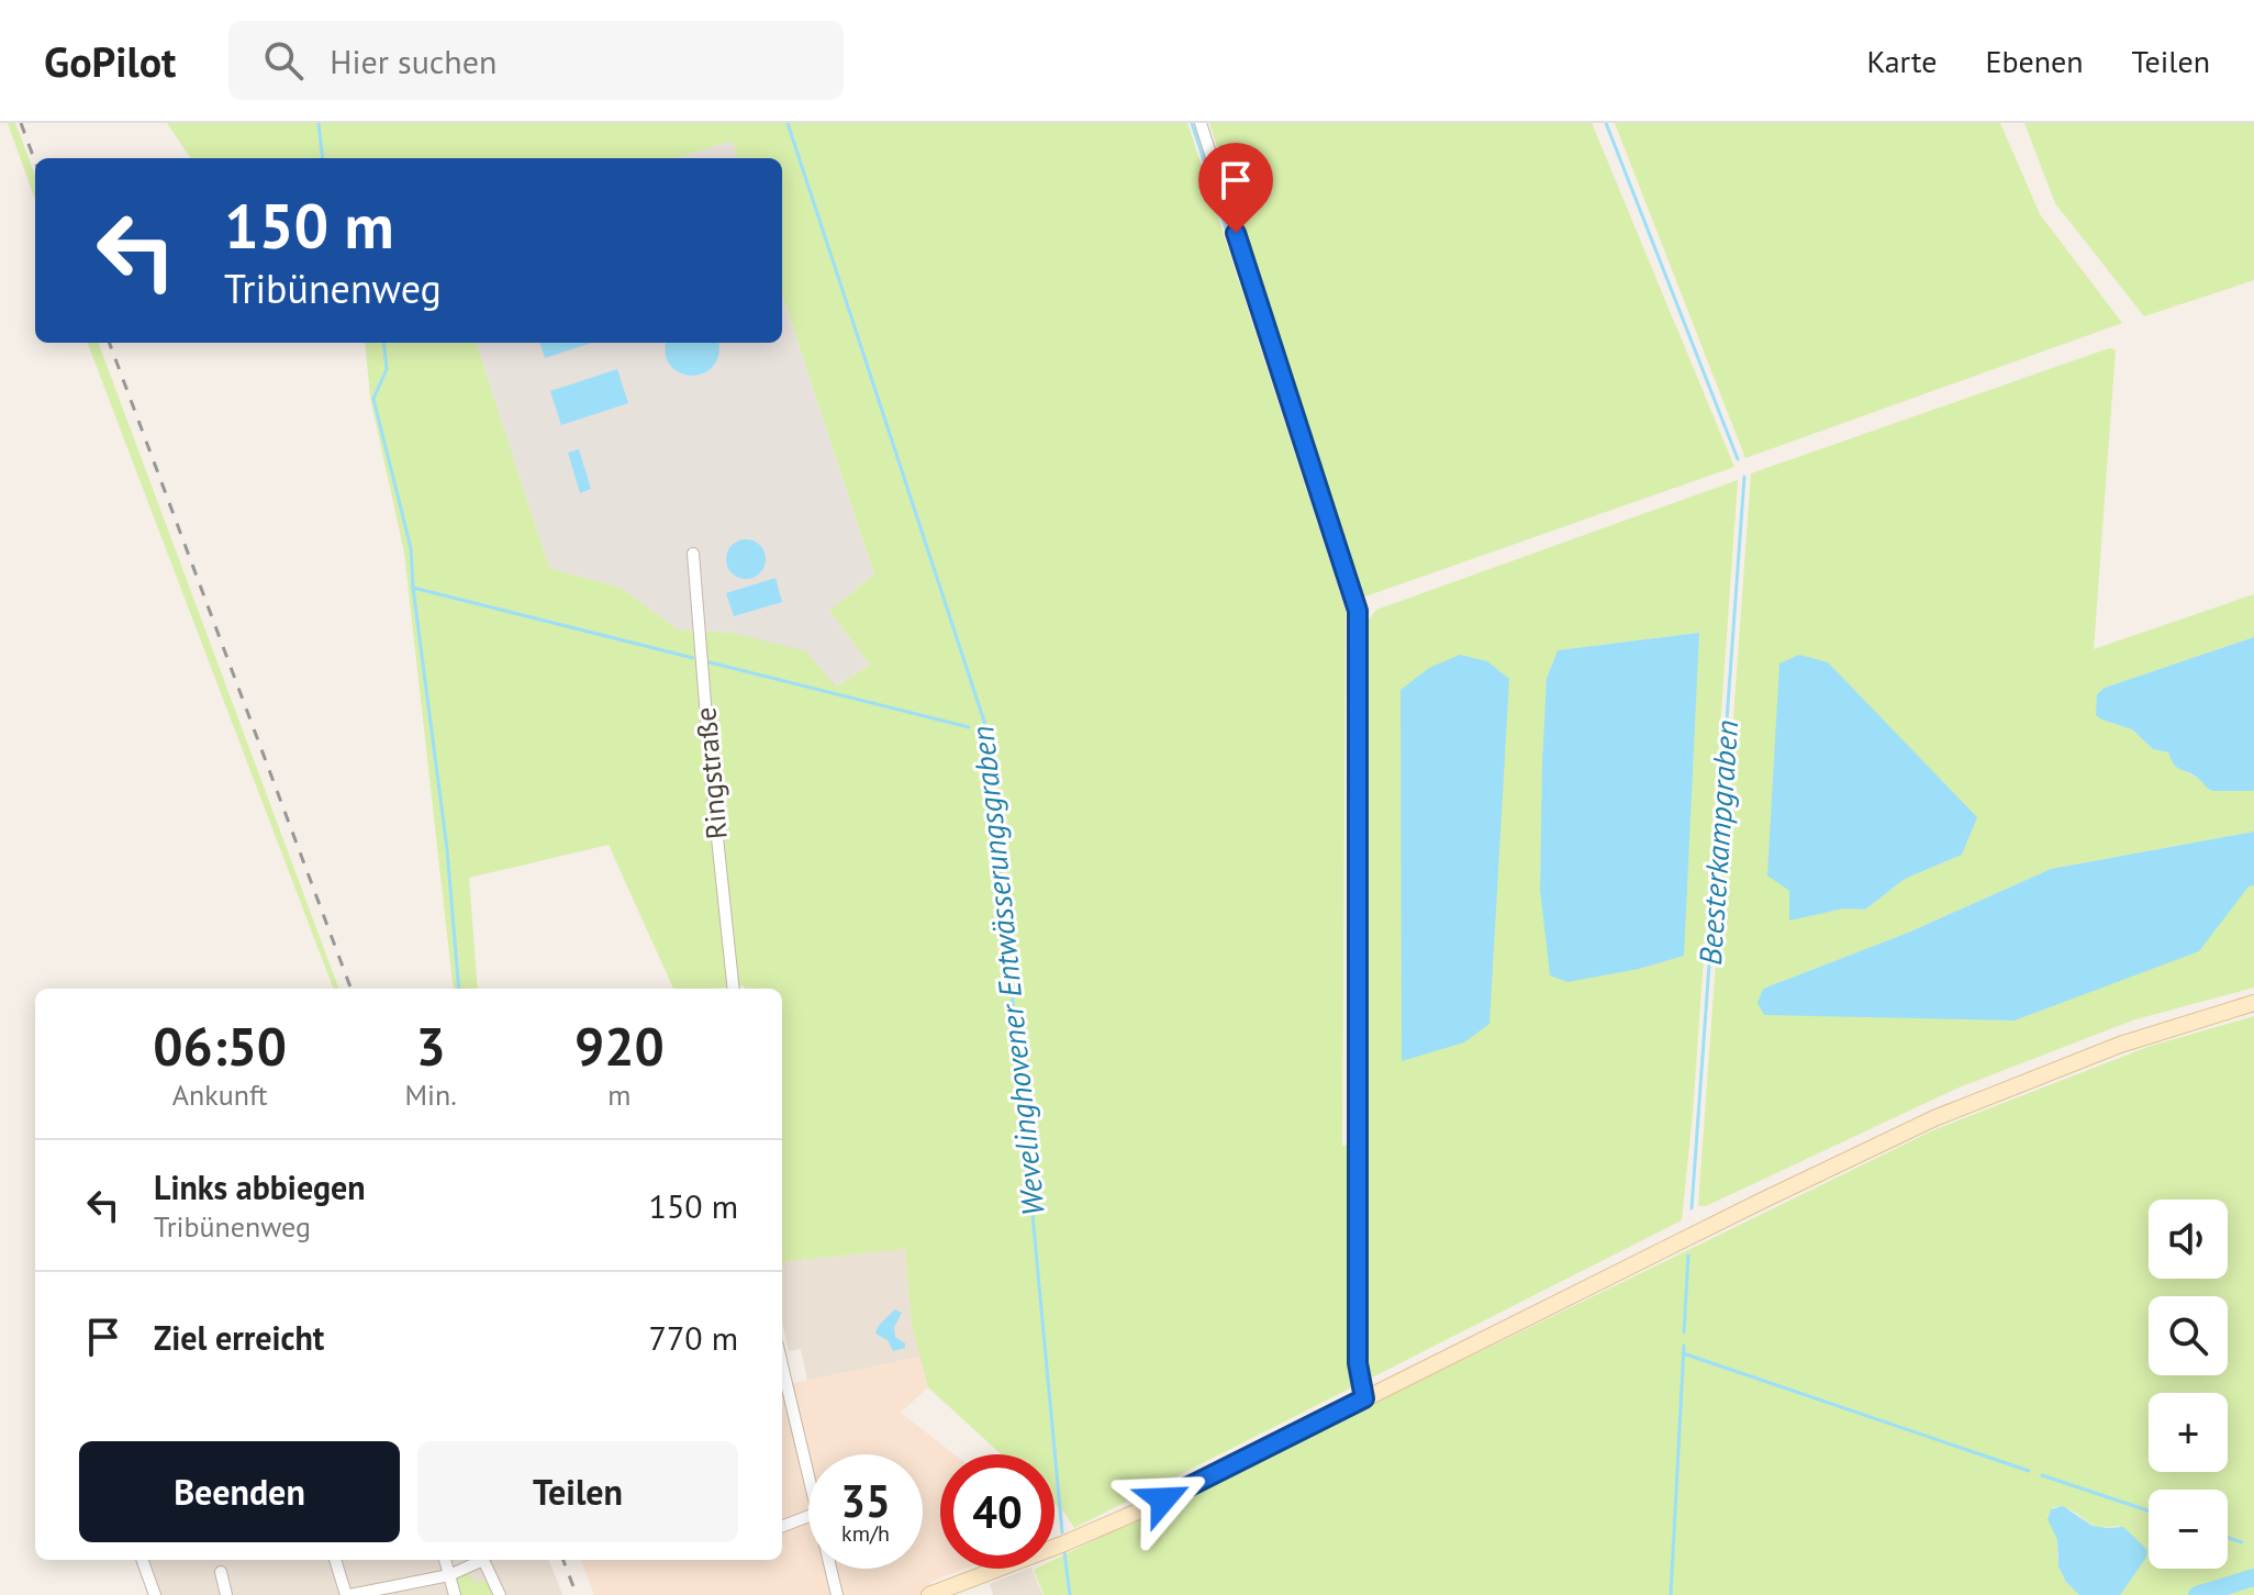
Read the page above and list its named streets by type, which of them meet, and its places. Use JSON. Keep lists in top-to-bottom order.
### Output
{
  "streets": {
    "street": ["Ringstraße"]
  },
  "water": ["Beesterkampgraben", "Wevelinghovener Entwässerungsgraben"],
  "page": {
    "header": "GoPilot",
    "search": "Hier suchen",
    "nav": ["Karte", "Ebenen", "Teilen"],
    "turn": ["150 m", "Tribünenweg"],
    "eta": [
      "06:50",
      "Ankunft",
      "3",
      "Min.",
      "920",
      "m"
    ],
    "list": [
      {
        "name": "Links abbiegen",
        "note": "Tribünenweg",
        "value": "150 m"
      },
      {
        "name": "Ziel erreicht",
        "value": "770 m"
      }
    ],
    "map_buttons": ["+", "−"],
    "buttons": ["Beenden", "Teilen"],
    "speed": "35 km/h",
    "limit": "40"
  }
}
